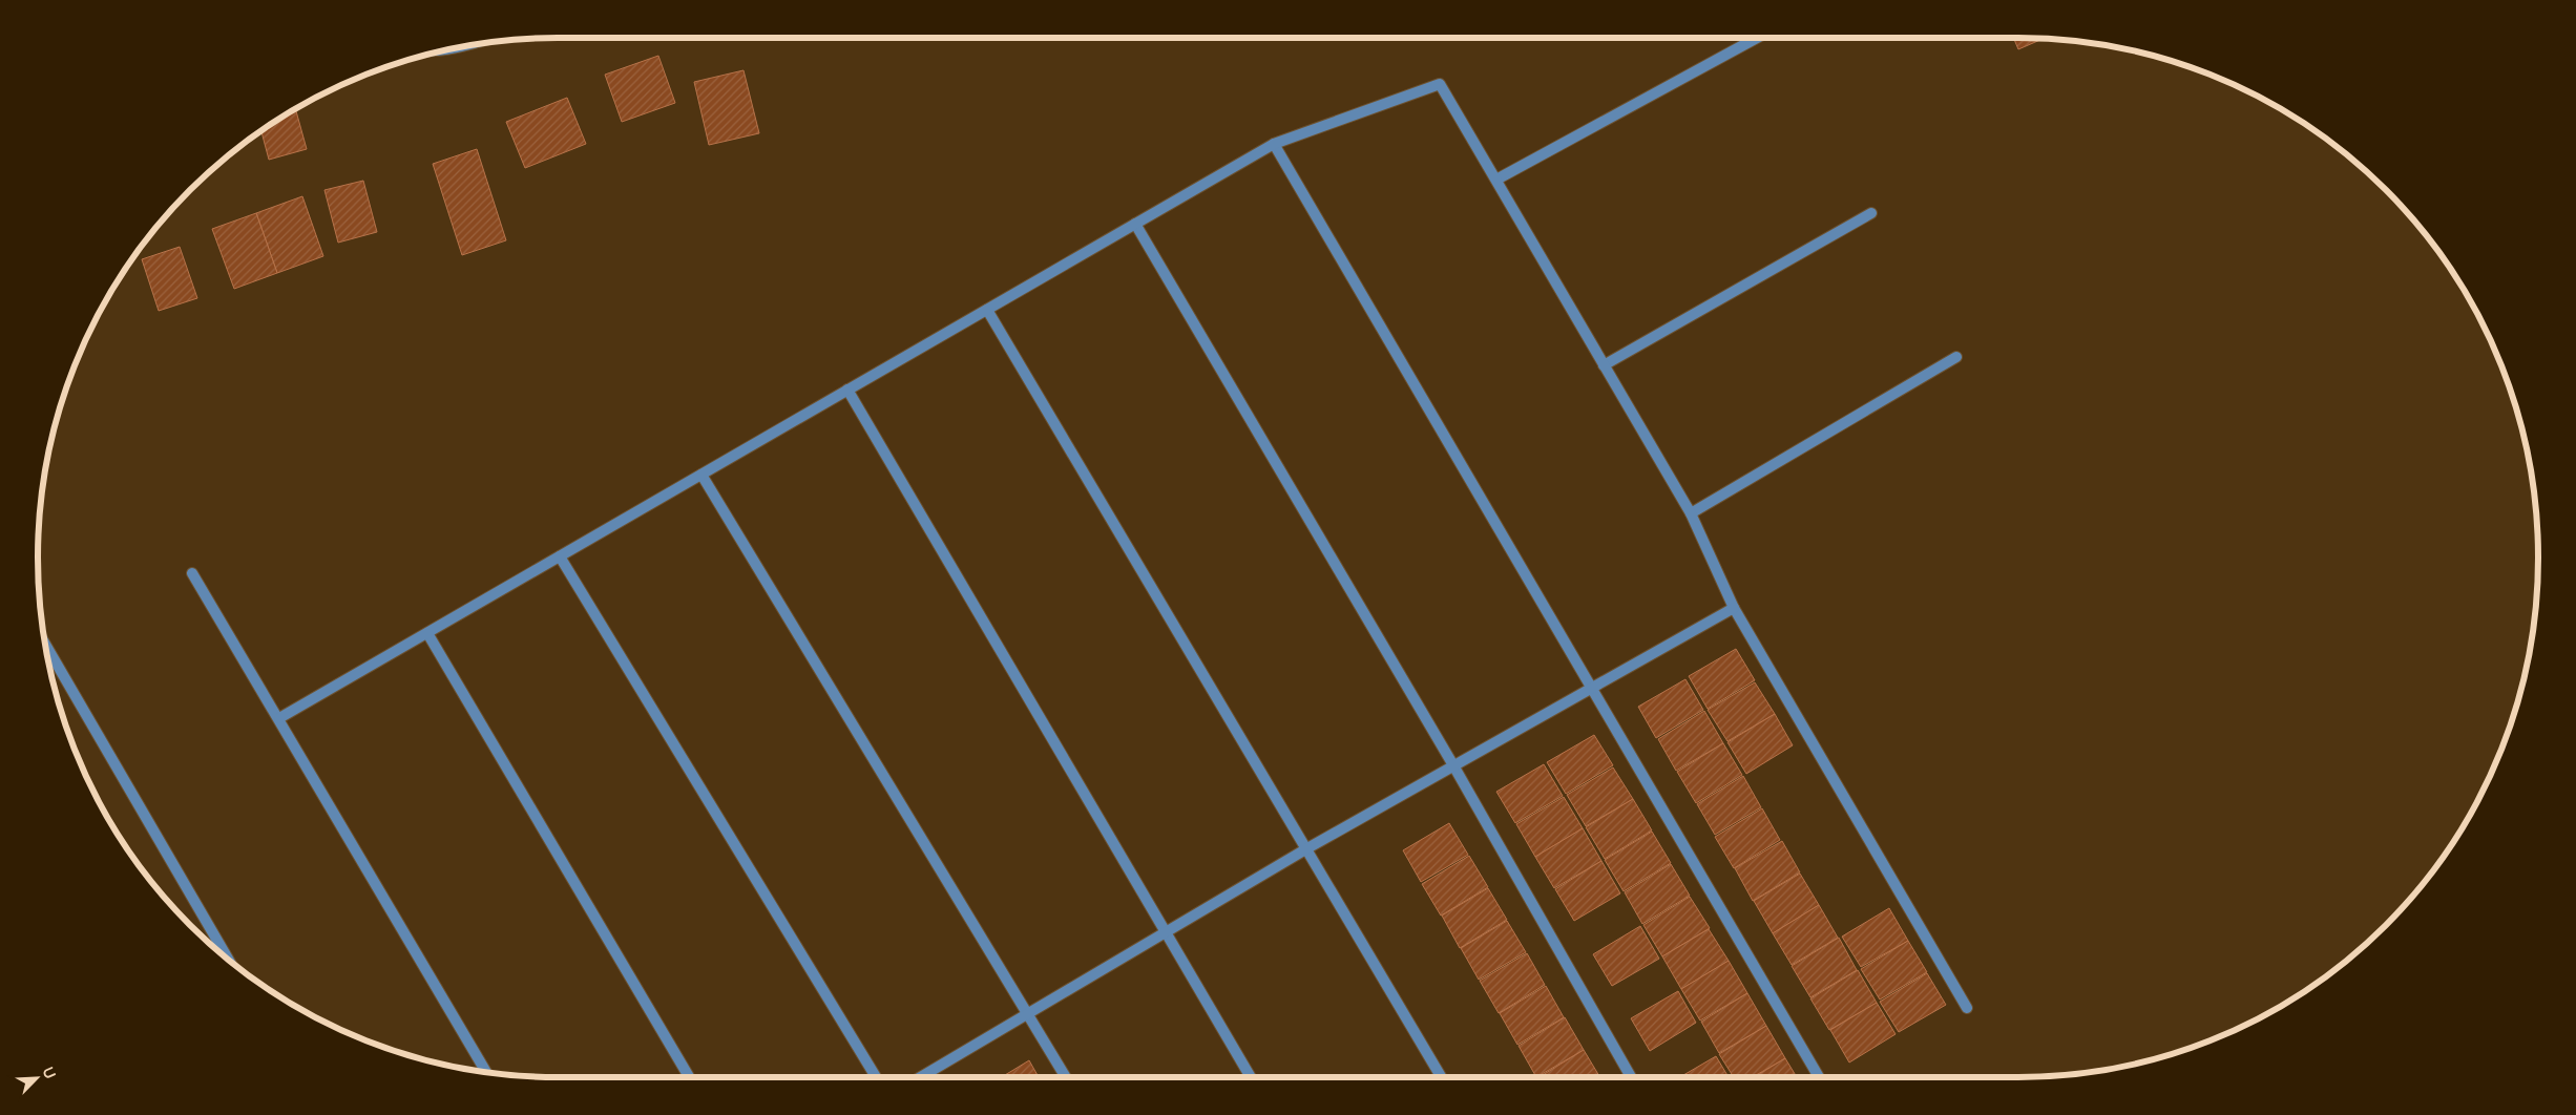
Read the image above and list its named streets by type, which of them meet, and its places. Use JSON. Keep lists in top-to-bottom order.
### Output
{
  "north": "top right"
}
